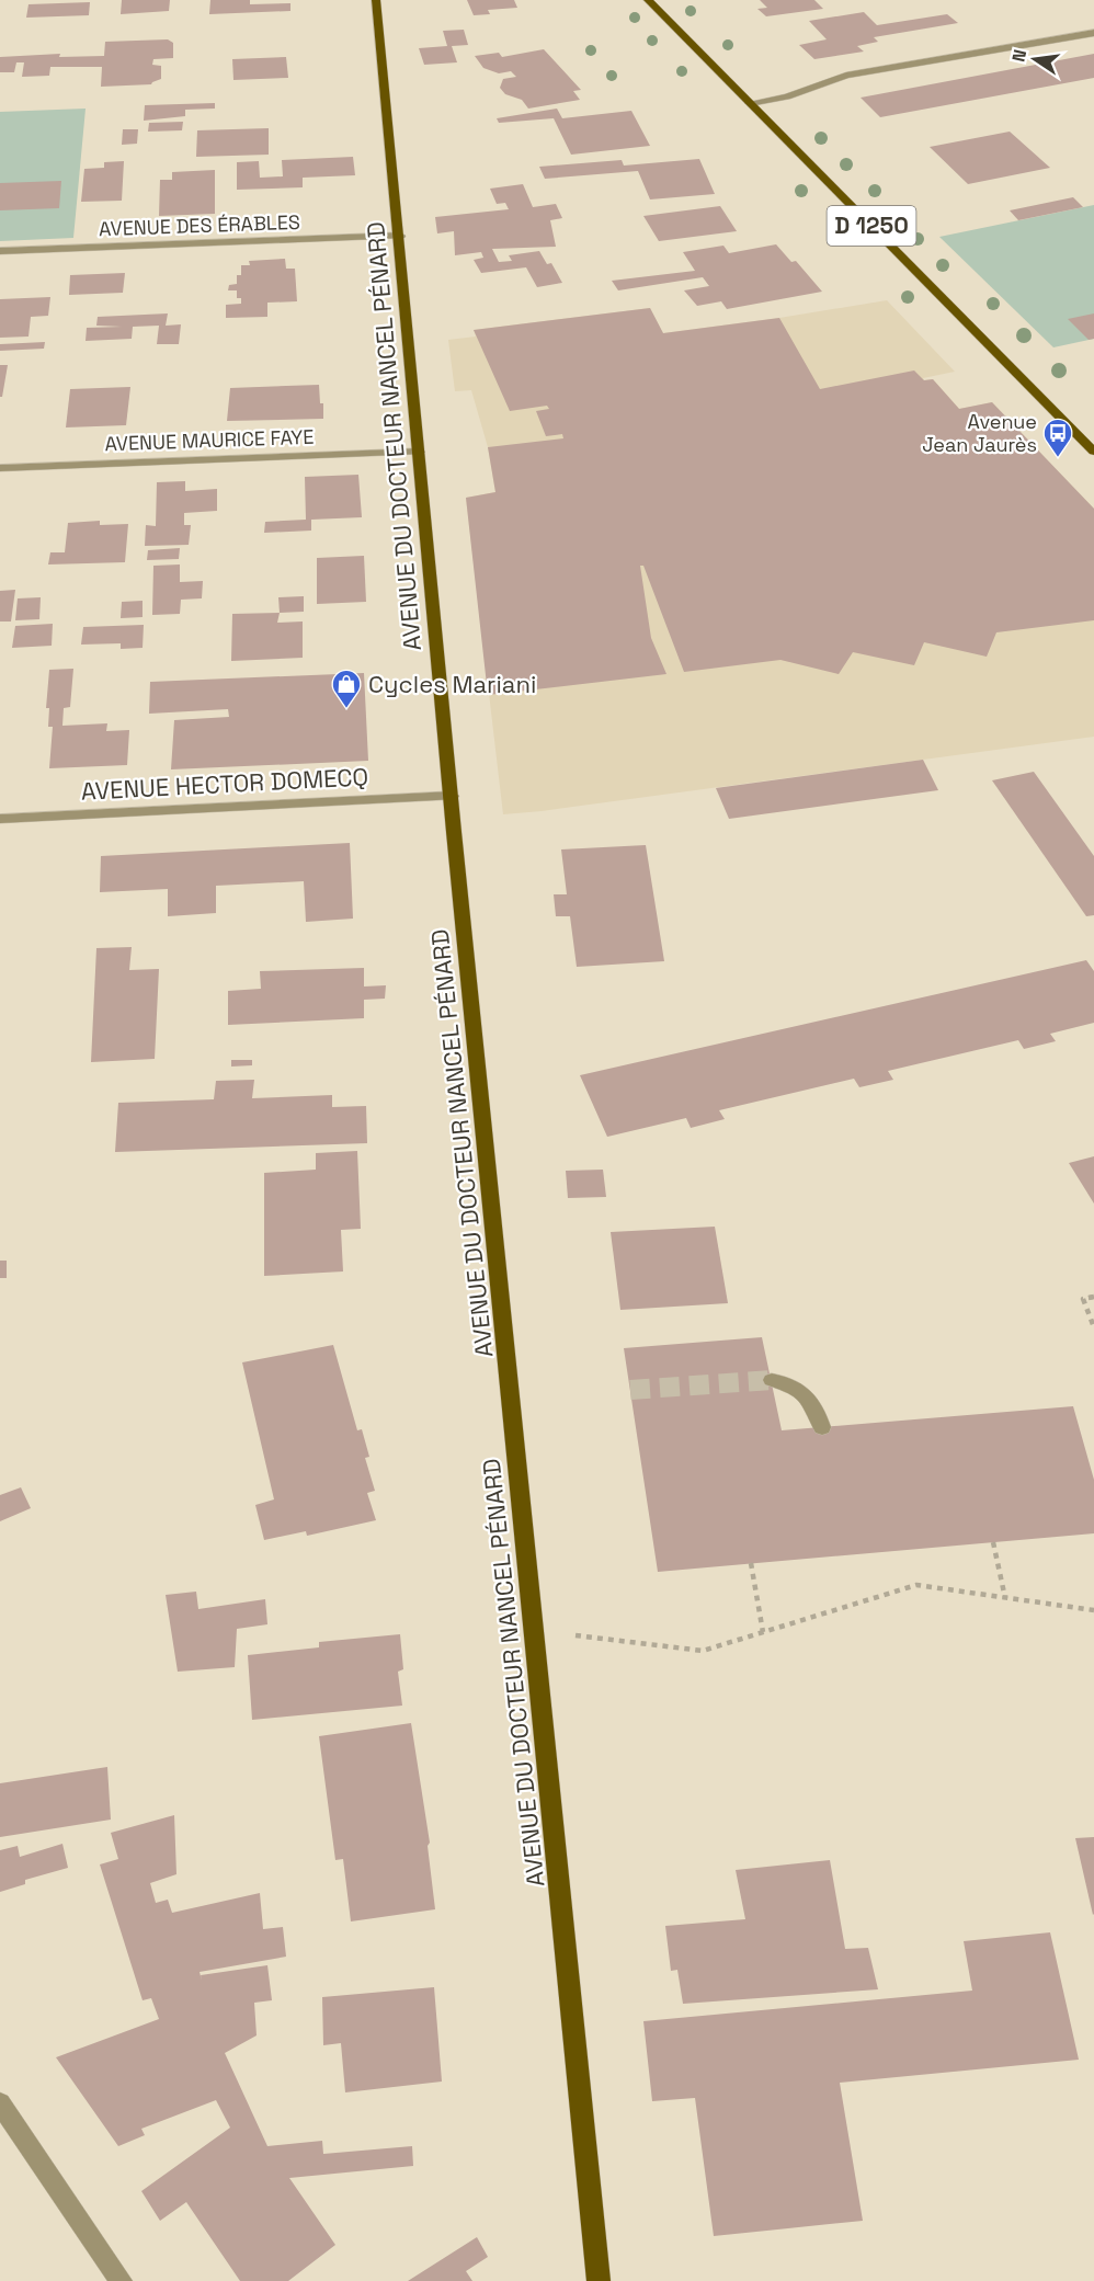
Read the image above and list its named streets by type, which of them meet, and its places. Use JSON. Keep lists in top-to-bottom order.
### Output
{
  "streets": {
    "main road": ["D 1250", "AVENUE DU DOCTEUR NANCEL PÉNARD"],
    "street": ["AVENUE DES ÉRABLES", "AVENUE MAURICE FAYE", "AVENUE HECTOR DOMECQ"]
  },
  "crossings": [
    ["AVENUE DES ÉRABLES", "AVENUE DU DOCTEUR NANCEL PÉNARD"],
    ["AVENUE DU DOCTEUR NANCEL PÉNARD", "AVENUE MAURICE FAYE"],
    ["AVENUE DU DOCTEUR NANCEL PÉNARD", "AVENUE HECTOR DOMECQ"]
  ],
  "places": {
    "bus stop": ["Avenue Jean Jaurès"],
    "shop": ["Cycles Mariani"]
  },
  "north": "left"
}
